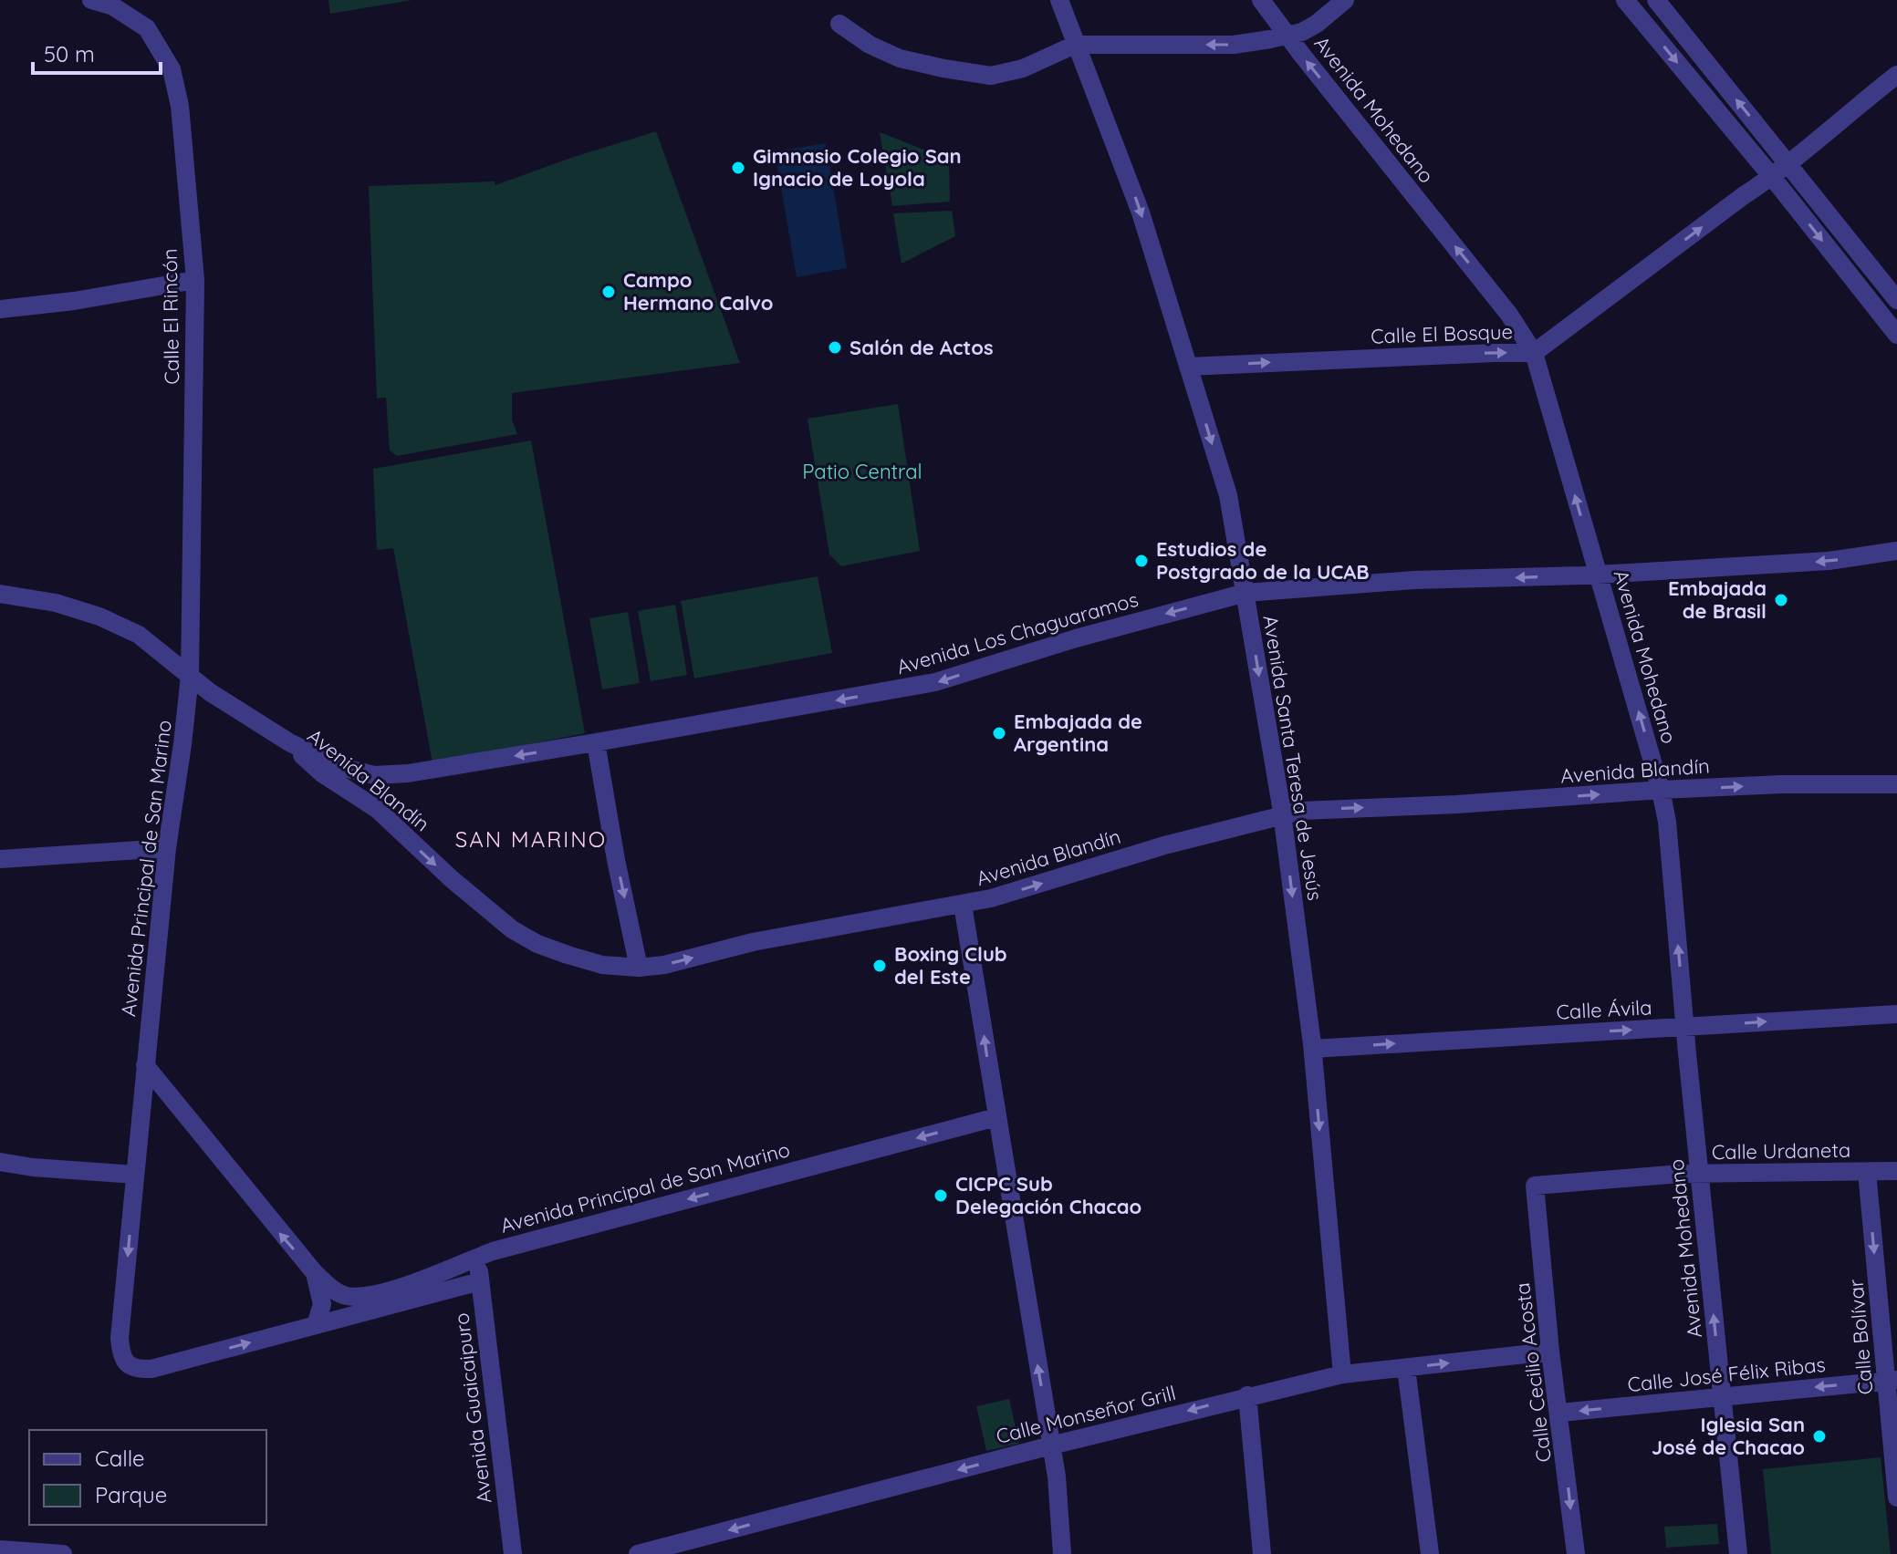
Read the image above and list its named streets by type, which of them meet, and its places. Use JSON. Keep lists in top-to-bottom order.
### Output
{
  "streets": {
    "street": [
      "Avenida Mohedano",
      "Calle El Rincón",
      "Calle El Bosque",
      "Avenida Los Chaguaramos",
      "Avenida Santa Teresa de Jesús",
      "Avenida Blandín",
      "Avenida Principal de San Marino",
      "Calle Ávila",
      "Calle Urdaneta",
      "Calle Bolívar",
      "Calle Cecilio Acosta",
      "Calle José Félix Ribas",
      "Avenida Guaicaipuro",
      "Calle Monseñor Grill"
    ]
  },
  "crossings": [
    ["Avenida Mohedano", "Calle El Bosque"],
    ["Avenida Mohedano", "Avenida Los Chaguaramos"],
    ["Avenida Mohedano", "Avenida Blandín"],
    ["Avenida Mohedano", "Calle Ávila"],
    ["Avenida Mohedano", "Calle Urdaneta"],
    ["Avenida Mohedano", "Calle José Félix Ribas"],
    ["Calle El Rincón", "Avenida Principal de San Marino"],
    ["Calle El Bosque", "Avenida Santa Teresa de Jesús"],
    ["Avenida Los Chaguaramos", "Avenida Santa Teresa de Jesús"],
    ["Avenida Los Chaguaramos", "Avenida Blandín"],
    ["Avenida Santa Teresa de Jesús", "Avenida Blandín"],
    ["Avenida Santa Teresa de Jesús", "Calle Ávila"],
    ["Avenida Santa Teresa de Jesús", "Calle Monseñor Grill"],
    ["Avenida Principal de San Marino", "Avenida Guaicaipuro"],
    ["Calle Urdaneta", "Calle Bolívar"],
    ["Calle Urdaneta", "Calle Cecilio Acosta"],
    ["Calle Bolívar", "Calle José Félix Ribas"],
    ["Calle Cecilio Acosta", "Calle José Félix Ribas"],
    ["Calle Cecilio Acosta", "Calle Monseñor Grill"]
  ],
  "one_way": [
    "Avenida Mohedano",
    "Calle El Bosque",
    "Avenida Los Chaguaramos",
    "Avenida Santa Teresa de Jesús",
    "Avenida Blandín",
    "Calle Ávila",
    "Calle Bolívar",
    "Calle José Félix Ribas"
  ],
  "districts": ["SAN MARINO"],
  "parks": ["Patio Central"],
  "places": [
    "Gimnasio Colegio San Ignacio de Loyola",
    "Campo Hermano Calvo",
    "Salón de Actos",
    "Estudios de Postgrado de la UCAB",
    "Embajada de Brasil",
    "Embajada de Argentina",
    "Boxing Club del Este",
    "CICPC Sub Delegación Chacao",
    "Iglesia San José de Chacao"
  ],
  "legend": ["Calle", "Parque"],
  "scale_bar": "50 m"
}
